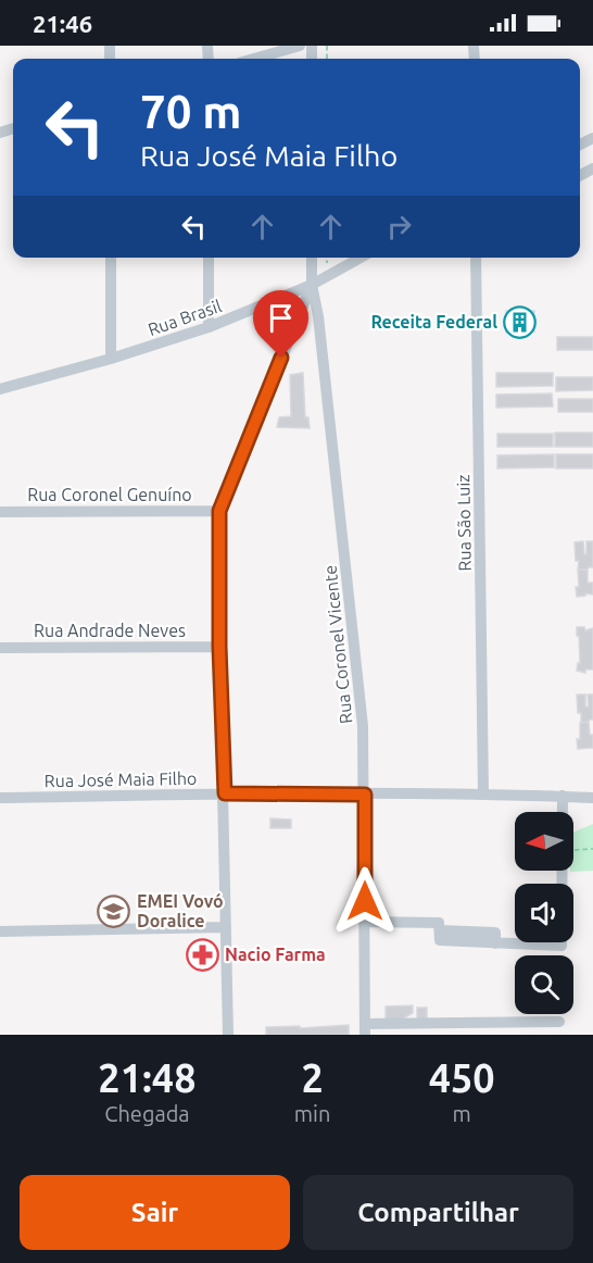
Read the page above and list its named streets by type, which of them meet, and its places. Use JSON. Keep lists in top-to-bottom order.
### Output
{
  "streets": {
    "street": [
      "Rua Brasil",
      "Rua Coronel Genuíno",
      "Rua São Luiz",
      "Rua Andrade Neves",
      "Rua Coronel Vicente",
      "Rua José Maia Filho"
    ]
  },
  "crossings": [
    ["Rua Brasil", "Rua Coronel Vicente"],
    ["Rua São Luiz", "Rua José Maia Filho"],
    ["Rua Coronel Vicente", "Rua José Maia Filho"]
  ],
  "places": {
    "building": ["Receita Federal"],
    "school or university": ["EMEI Vovó Doralice"],
    "pharmacy": ["Nacio Farma"]
  },
  "north": "left",
  "page": {
    "status": "21:46",
    "turn": ["70 m", "Rua José Maia Filho"],
    "eta": [
      "21:48",
      "Chegada",
      "2",
      "min",
      "450",
      "m"
    ],
    "buttons": ["Sair", "Compartilhar"]
  }
}
